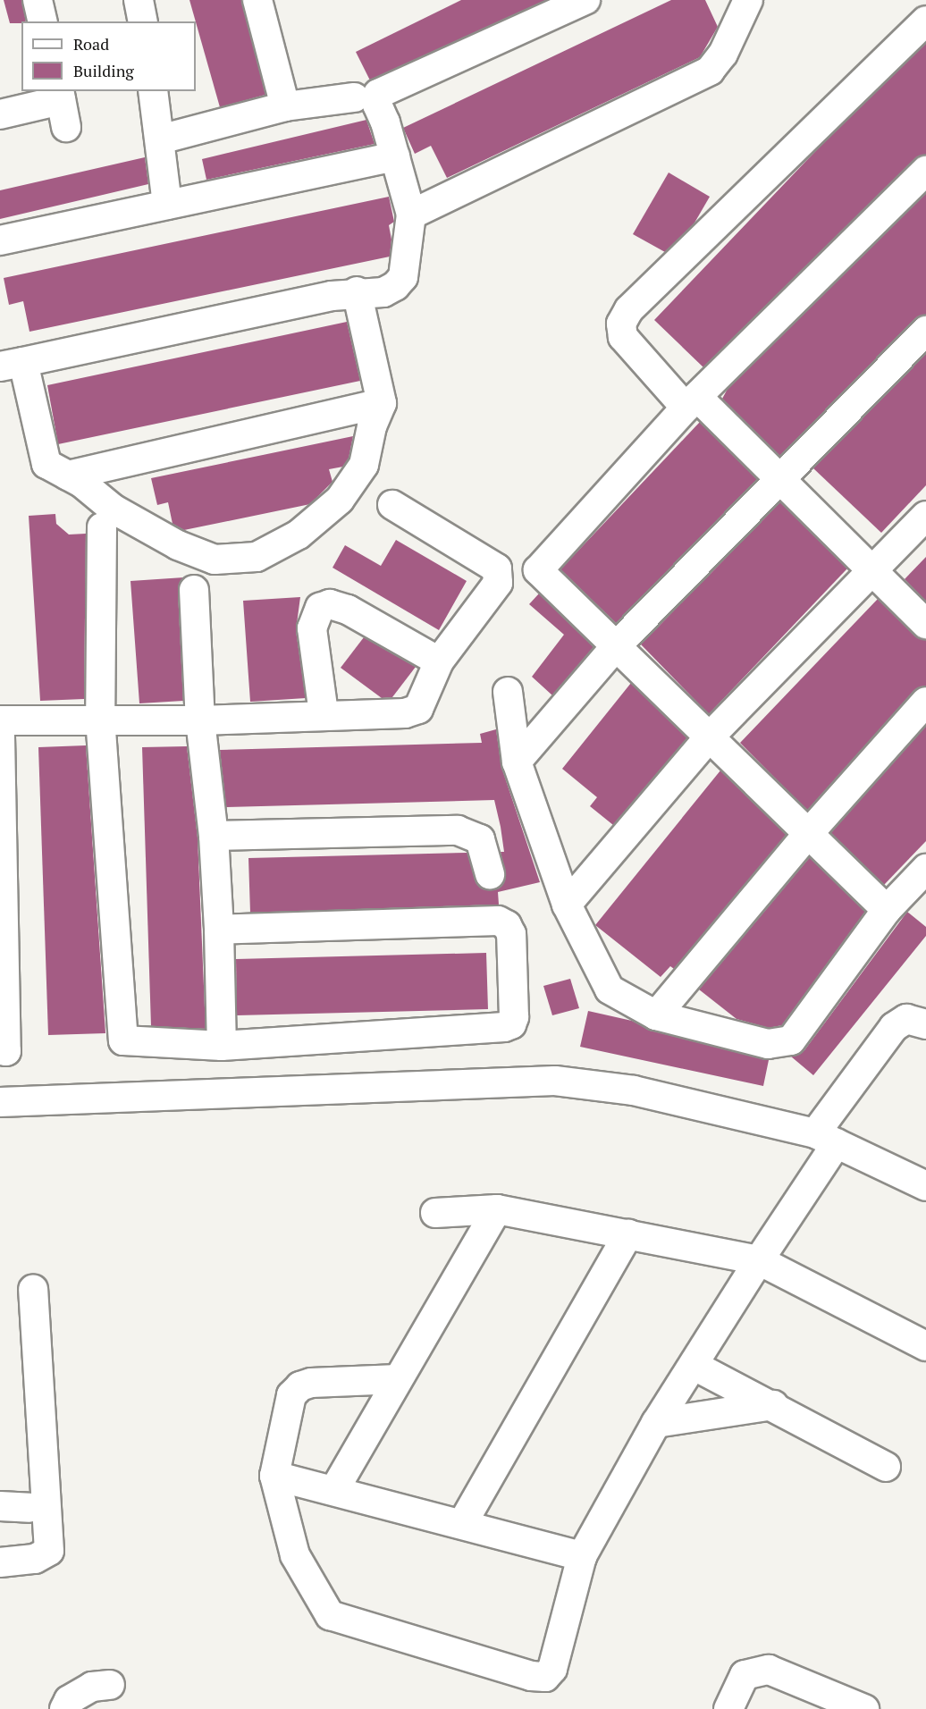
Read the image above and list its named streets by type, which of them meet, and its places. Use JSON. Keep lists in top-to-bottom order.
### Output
{
  "legend": ["Road", "Building"]
}
